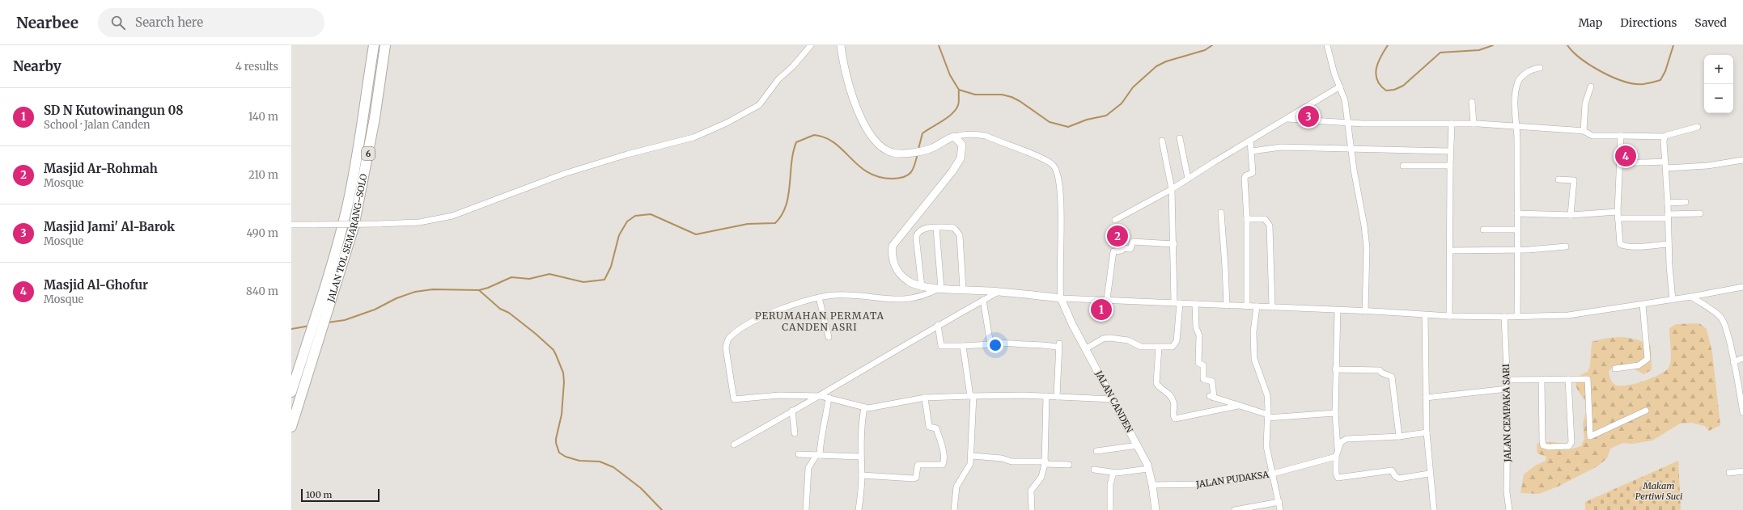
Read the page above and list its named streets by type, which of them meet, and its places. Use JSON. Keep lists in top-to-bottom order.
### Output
{
  "streets": {
    "highway": ["6", "JALAN TOL SEMARANG–SOLO"],
    "street": ["JALAN CANDEN", "JALAN CEMPAKA SARI", "JALAN PUDAKSA"]
  },
  "crossings": [
    ["JALAN CANDEN", "JALAN PUDAKSA"]
  ],
  "districts": ["PERUMAHAN PERMATA CANDEN ASRI"],
  "parks": ["Makam Pertiwi Suci"],
  "scale_bar": "100 m",
  "page": {
    "header": "Nearbee",
    "search": "Search here",
    "nav": ["Map", "Directions", "Saved"],
    "heading": ["Nearby", "4 results"],
    "map_buttons": ["+", "−"],
    "list": [
      {
        "mark": "1",
        "name": "SD N Kutowinangun 08",
        "note": "School · Jalan Canden",
        "value": "140 m"
      },
      {
        "mark": "2",
        "name": "Masjid Ar-Rohmah",
        "note": "Mosque",
        "value": "210 m"
      },
      {
        "mark": "3",
        "name": "Masjid Jami' Al-Barok",
        "note": "Mosque",
        "value": "490 m"
      },
      {
        "mark": "4",
        "name": "Masjid Al-Ghofur",
        "note": "Mosque",
        "value": "840 m"
      }
    ],
    "pins": [
      "3",
      "4",
      "2",
      "1"
    ],
    "scale": "100 m"
  }
}
